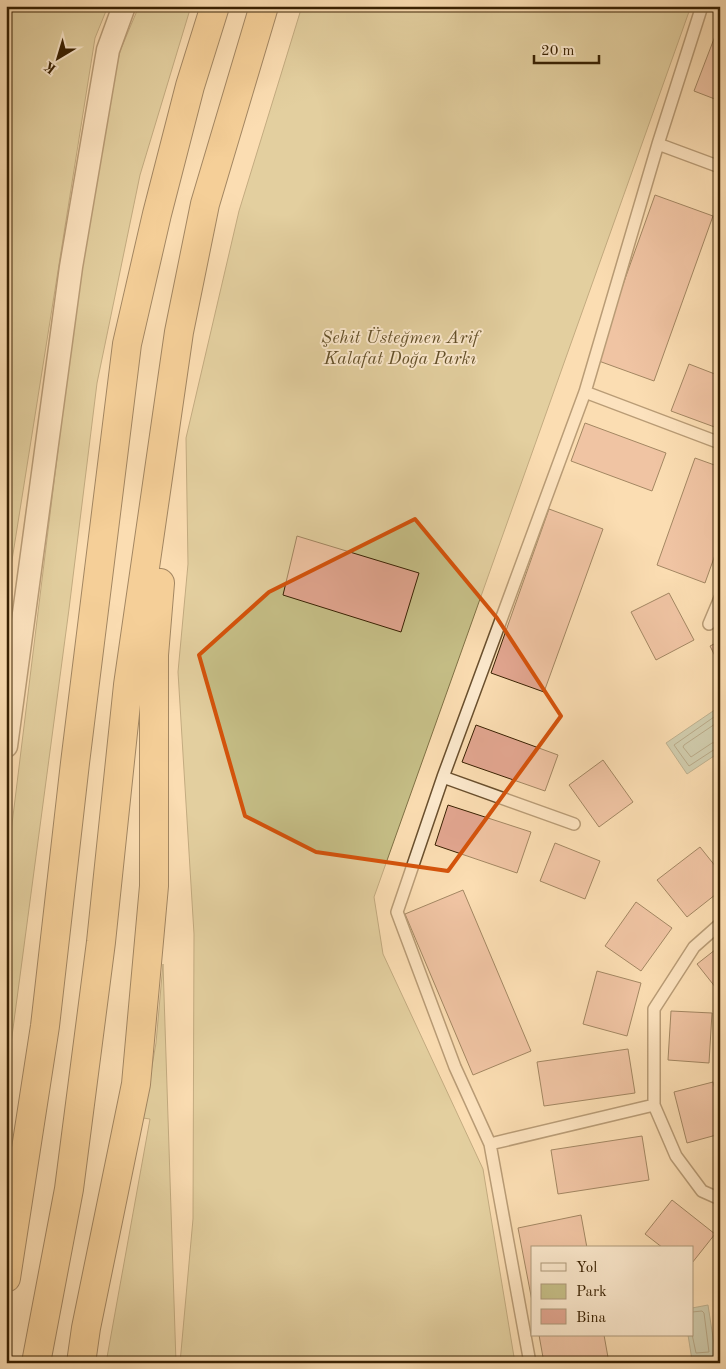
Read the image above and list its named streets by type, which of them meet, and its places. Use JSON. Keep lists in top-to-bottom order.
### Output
{
  "parks": ["Şehit Üsteğmen Arif Kalafat Doğa Parkı"],
  "legend": ["Yol", "Park", "Bina"],
  "scale_bar": "20 m",
  "north": "bottom left"
}
